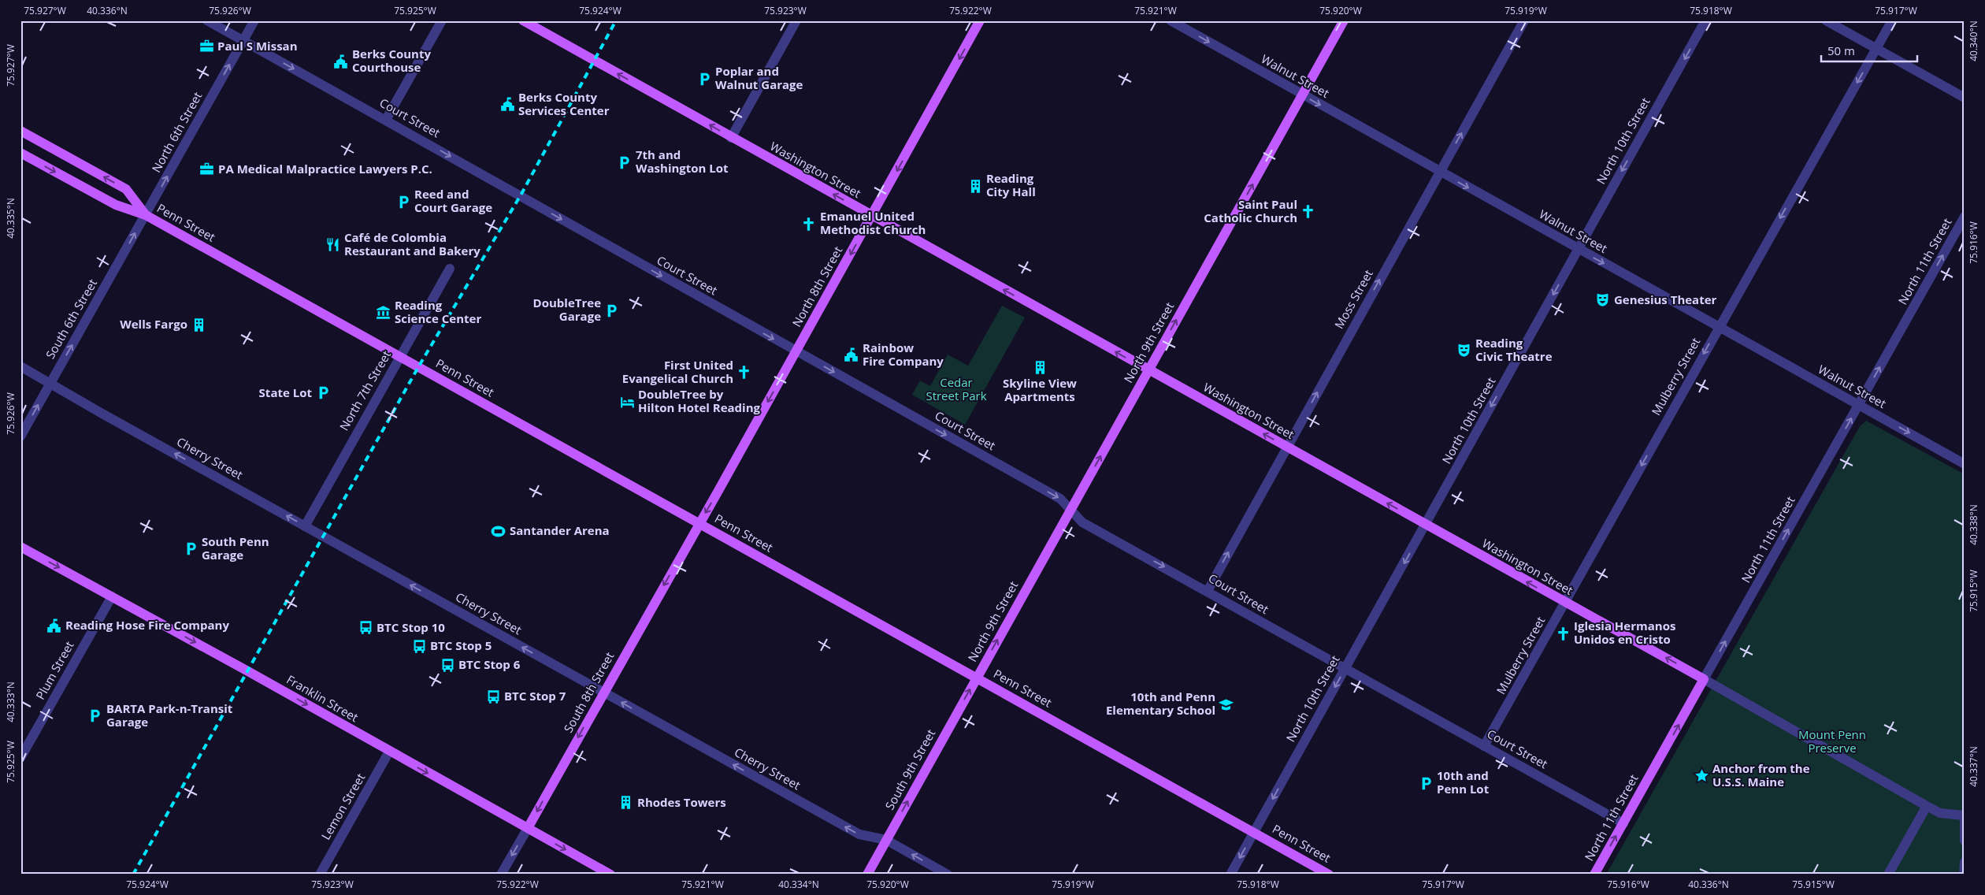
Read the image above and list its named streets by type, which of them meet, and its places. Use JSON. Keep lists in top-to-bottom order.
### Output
{
  "streets": {
    "main road": [
      "Washington Street",
      "Penn Street",
      "North 11th Street",
      "North 8th Street",
      "North 9th Street",
      "South 8th Street",
      "Franklin Street",
      "South 9th Street"
    ],
    "street": [
      "Walnut Street",
      "Court Street",
      "North 6th Street",
      "North 10th Street",
      "Moss Street",
      "South 6th Street",
      "Mulberry Street",
      "North 7th Street",
      "Cherry Street",
      "Plum Street",
      "Lemon Street"
    ]
  },
  "crossings": [
    ["Walnut Street", "North 10th Street"],
    ["Walnut Street", "North 11th Street"],
    ["Walnut Street", "Moss Street"],
    ["Walnut Street", "North 9th Street"],
    ["Walnut Street", "Mulberry Street"],
    ["Court Street", "North 6th Street"],
    ["Court Street", "North 10th Street"],
    ["Court Street", "North 11th Street"],
    ["Court Street", "North 8th Street"],
    ["Court Street", "Moss Street"],
    ["Court Street", "North 9th Street"],
    ["Court Street", "Mulberry Street"],
    ["North 6th Street", "Penn Street"],
    ["North 6th Street", "South 6th Street"],
    ["North 10th Street", "Washington Street"],
    ["North 10th Street", "Penn Street"],
    ["Washington Street", "North 11th Street"],
    ["Washington Street", "North 8th Street"],
    ["Washington Street", "Moss Street"],
    ["Washington Street", "North 9th Street"],
    ["Washington Street", "Mulberry Street"],
    ["Penn Street", "North 8th Street"],
    ["Penn Street", "South 6th Street"],
    ["Penn Street", "North 9th Street"],
    ["Penn Street", "North 7th Street"],
    ["Penn Street", "South 8th Street"],
    ["Penn Street", "South 9th Street"],
    ["North 8th Street", "South 8th Street"],
    ["South 6th Street", "Cherry Street"],
    ["North 9th Street", "South 9th Street"],
    ["North 7th Street", "Cherry Street"],
    ["Cherry Street", "South 8th Street"],
    ["Cherry Street", "South 9th Street"],
    ["Plum Street", "Franklin Street"],
    ["South 8th Street", "Franklin Street"],
    ["Franklin Street", "Lemon Street"]
  ],
  "one_way": [
    "Walnut Street",
    "Court Street",
    "North 6th Street",
    "North 10th Street",
    "Washington Street",
    "North 11th Street",
    "North 8th Street",
    "Moss Street",
    "South 6th Street",
    "North 9th Street",
    "Mulberry Street",
    "Cherry Street",
    "South 8th Street",
    "Franklin Street",
    "South 9th Street"
  ],
  "parks": ["Cedar Street Park", "Mount Penn Preserve"],
  "places": {
    "office": ["Paul S Missan", "PA Medical Malpractice Lawyers P.C."],
    "public building": [
      "Berks County Courthouse",
      "Berks County Services Center",
      "Rainbow Fire Company",
      "Reading Hose Fire Company"
    ],
    "parking": [
      "Poplar and Walnut Garage",
      "7th and Washington Lot",
      "Reed and Court Garage",
      "DoubleTree Garage",
      "State Lot",
      "South Penn Garage",
      "BARTA Park-n-Transit Garage",
      "10th and Penn Lot"
    ],
    "building": [
      "Reading City Hall",
      "Wells Fargo",
      "Skyline View Apartments",
      "Rhodes Towers"
    ],
    "church": [
      "Saint Paul Catholic Church",
      "Emanuel United Methodist Church",
      "First United Evangelical Church",
      "Iglesia Hermanos Unidos en Cristo"
    ],
    "restaurant": ["Café de Colombia Restaurant and Bakery"],
    "theatre": ["Genesius Theater", "Reading Civic Theatre"],
    "museum": ["Reading Science Center"],
    "hotel": ["DoubleTree by Hilton Hotel Reading"],
    "sports": ["Santander Arena"],
    "bus stop": [
      "BTC Stop 10",
      "BTC Stop 5",
      "BTC Stop 6",
      "BTC Stop 7"
    ],
    "school or university": ["10th and Penn Elementary School"],
    "place": ["Anchor from the U.S.S. Maine"]
  },
  "scale_bar": "50 m",
  "coordinates": [
    "75.927°W",
    "40.336°N",
    "75.926°W",
    "75.925°W",
    "75.924°W",
    "75.923°W",
    "75.922°W",
    "75.921°W",
    "75.920°W",
    "75.919°W",
    "75.918°W",
    "75.917°W",
    "40.340°N",
    "40.335°N",
    "75.916°W",
    "40.338°N",
    "75.915°W",
    "40.333°N",
    "40.337°N",
    "40.334°N"
  ]
}
